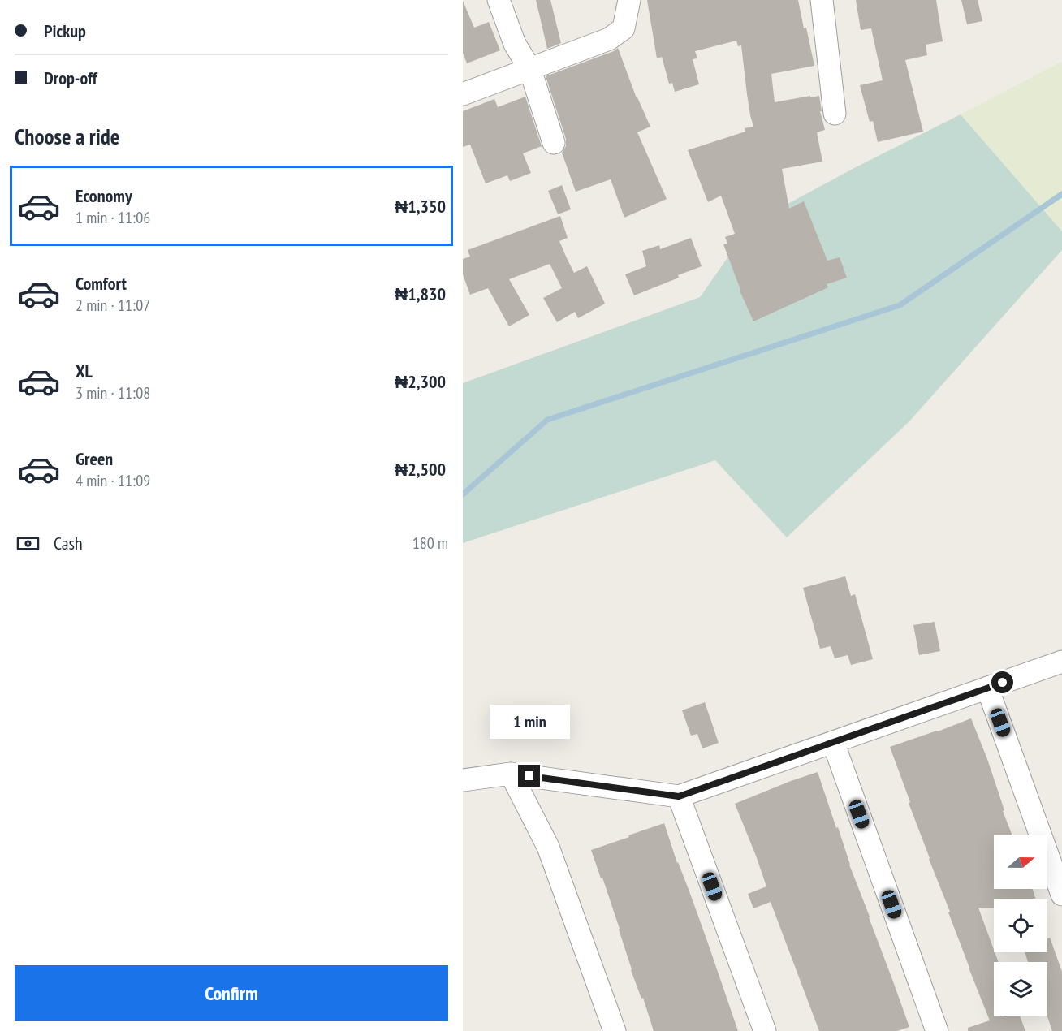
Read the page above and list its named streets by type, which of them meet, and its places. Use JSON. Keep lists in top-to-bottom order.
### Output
{
  "north": "right",
  "page": {
    "banner": ["Pickup", "Drop-off"],
    "heading": "Choose a ride",
    "list": [
      {
        "name": "Economy",
        "note": "1 min · 11:06",
        "value": "₦1,350"
      },
      {
        "name": "Comfort",
        "note": "2 min · 11:07",
        "value": "₦1,830"
      },
      {
        "name": "XL",
        "note": "3 min · 11:08",
        "value": "₦2,300"
      },
      {
        "name": "Green",
        "note": "4 min · 11:09",
        "value": "₦2,500"
      }
    ],
    "pay": ["Cash", "180 m"],
    "bubble": "1 min",
    "buttons": "Confirm"
  }
}
